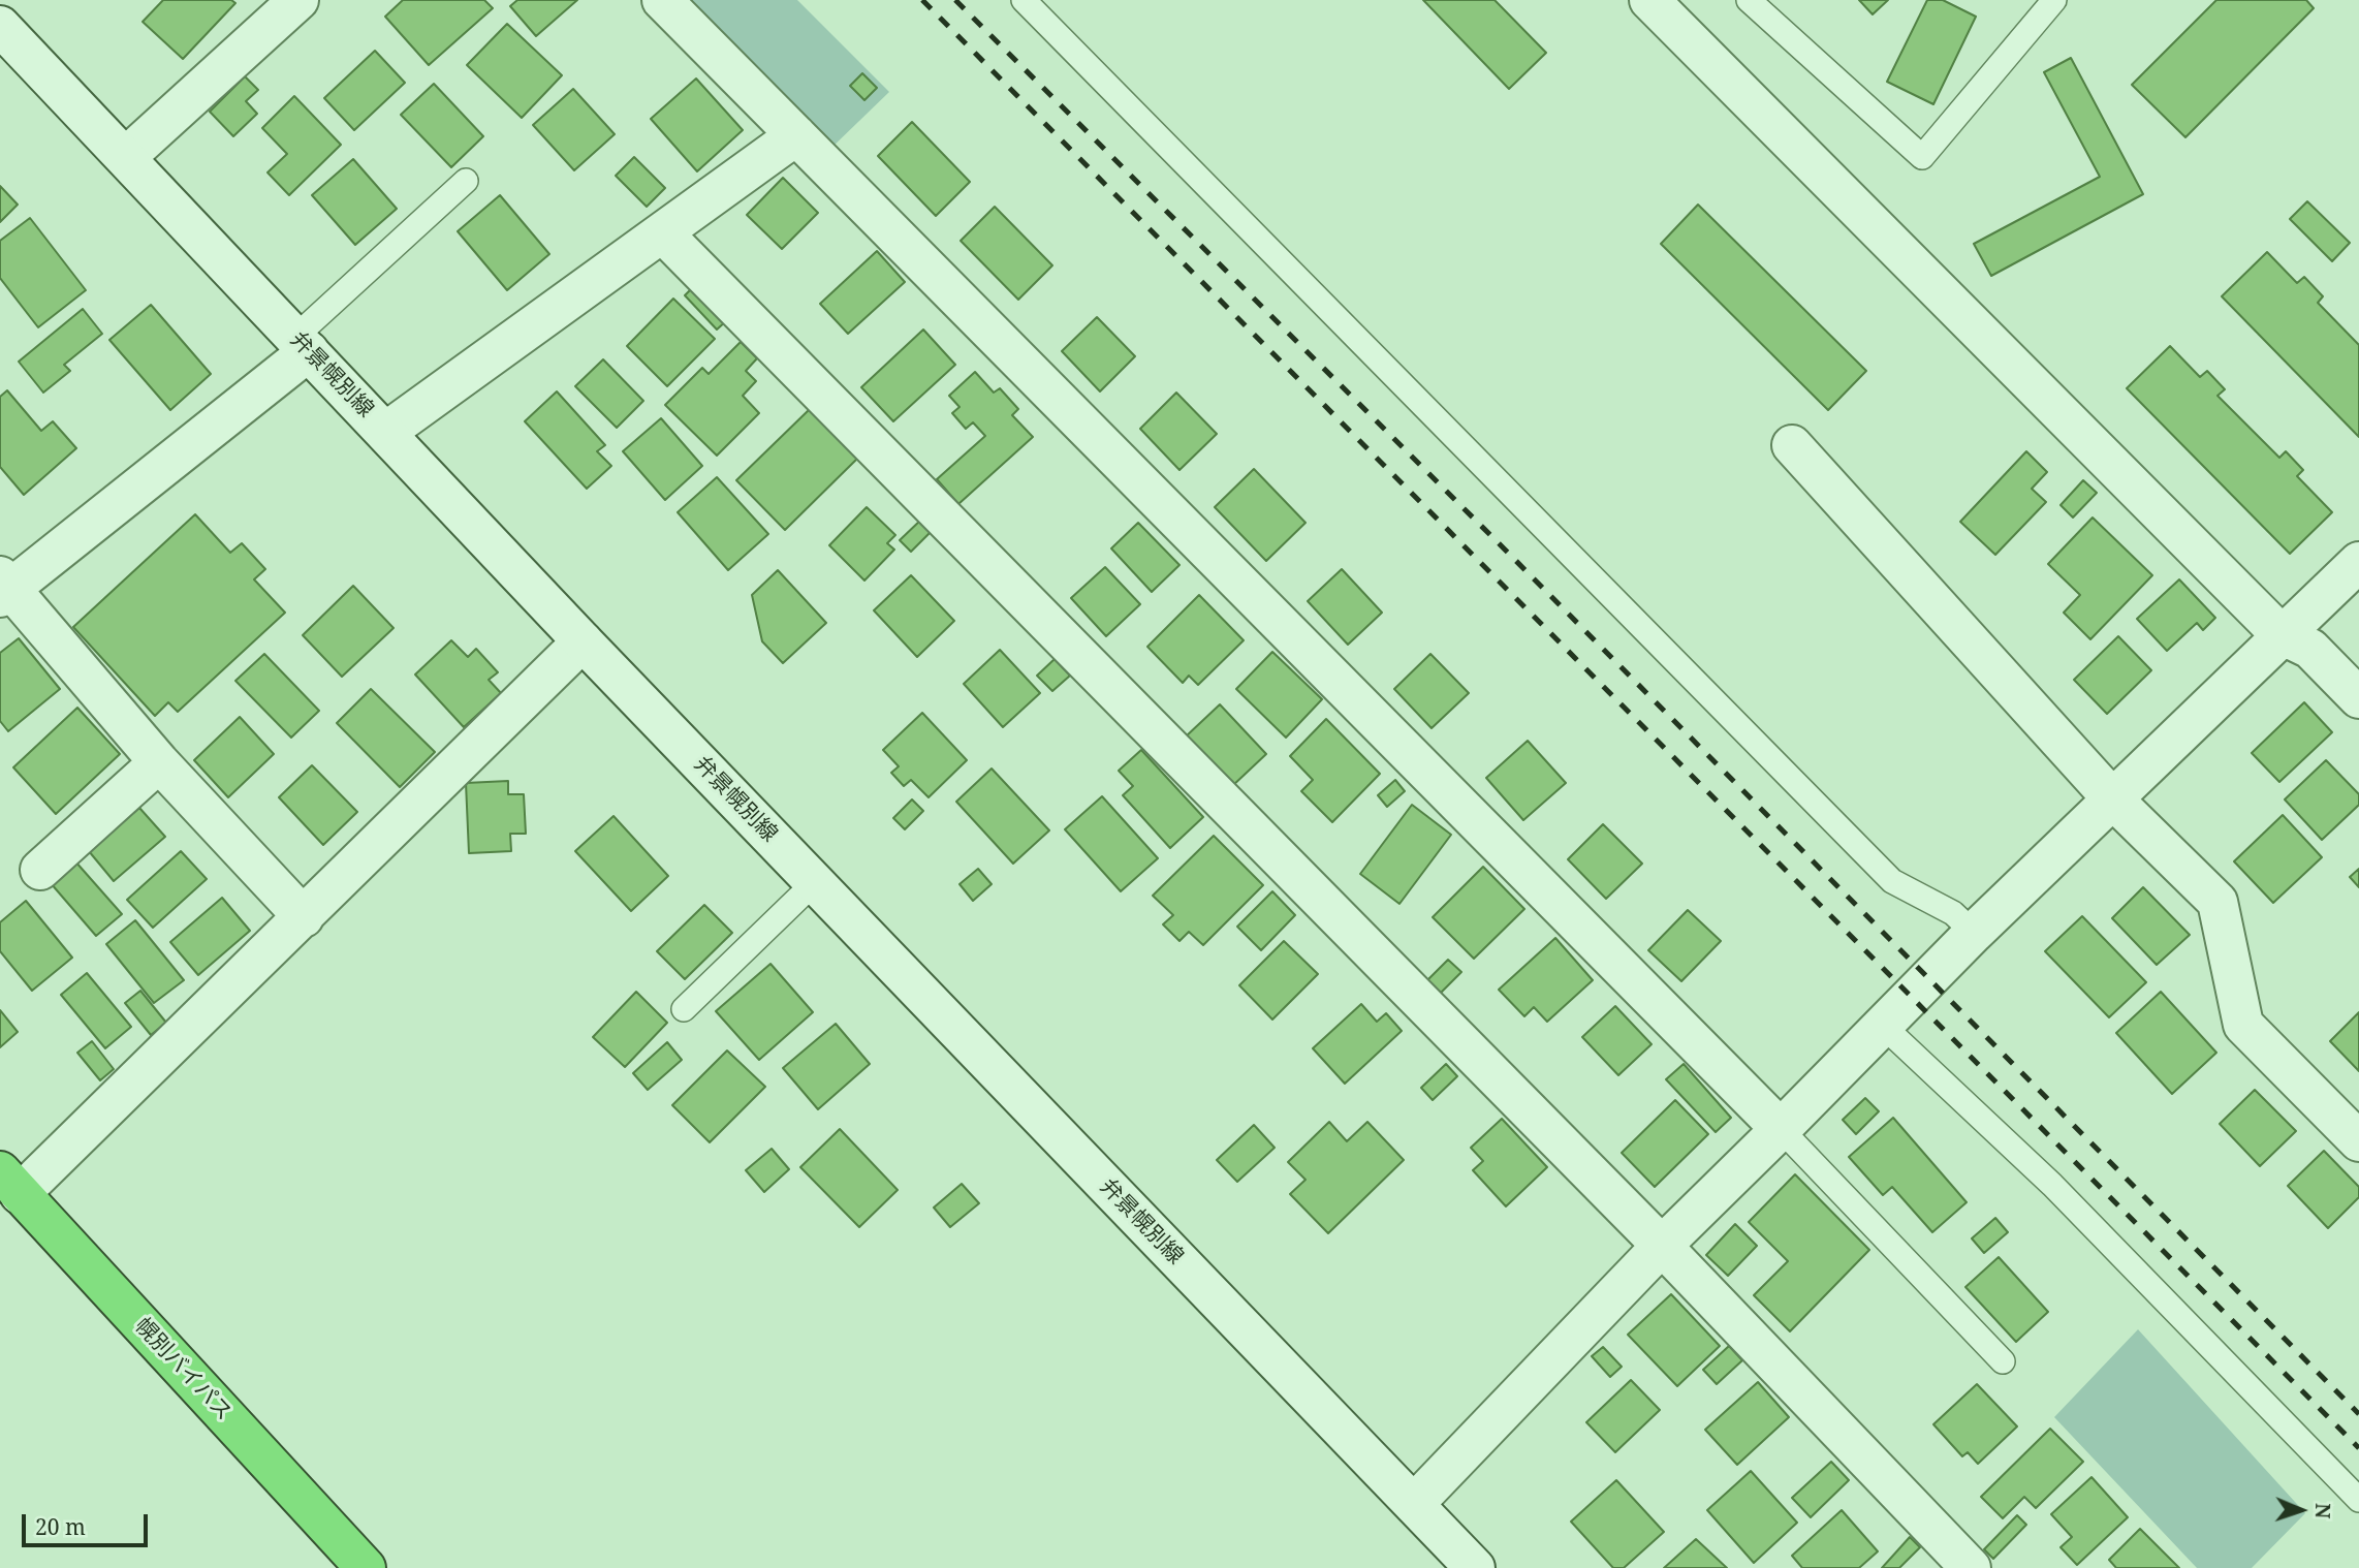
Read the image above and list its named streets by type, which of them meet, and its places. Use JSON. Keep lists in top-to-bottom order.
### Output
{
  "streets": {
    "highway": ["幌別バイパス"],
    "street": ["弁景幌別線"]
  },
  "scale_bar": "20 m",
  "north": "right"
}
